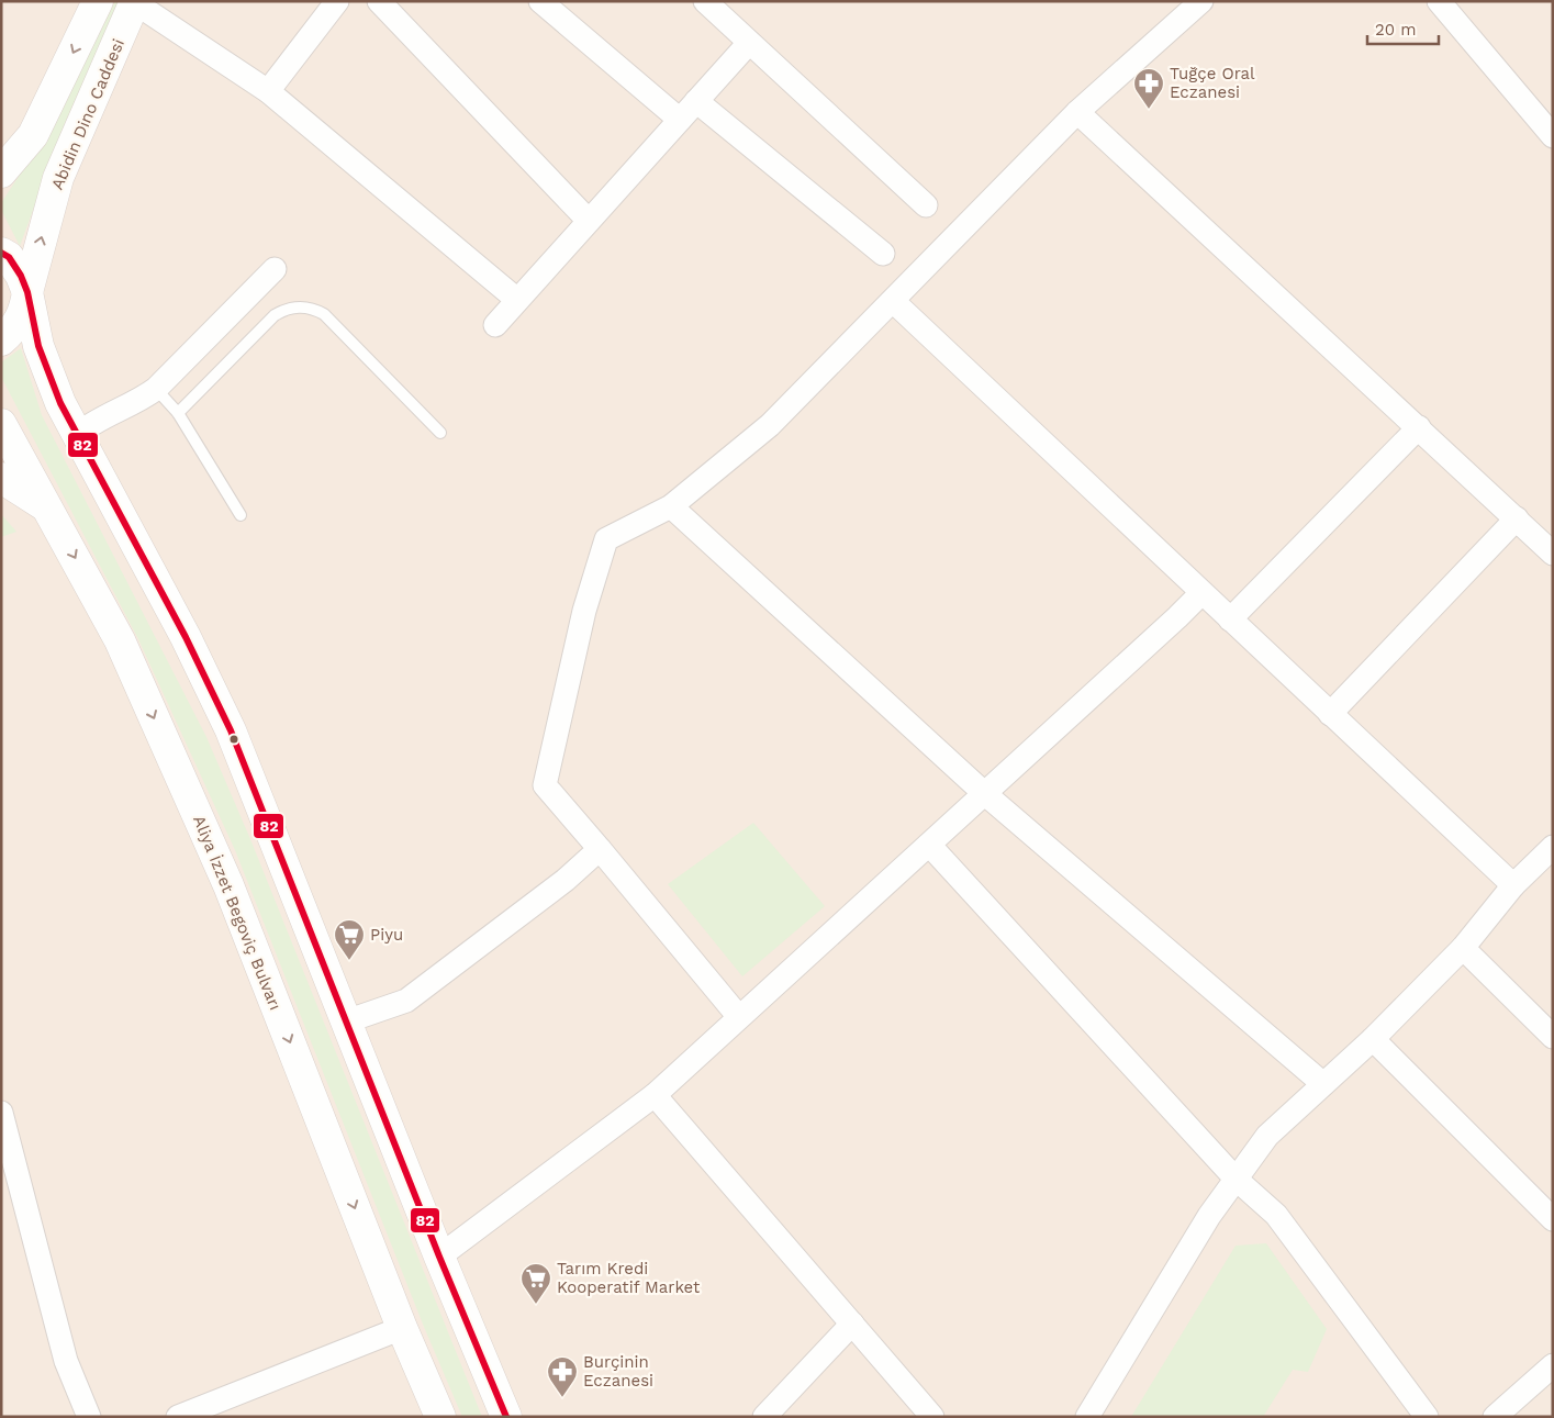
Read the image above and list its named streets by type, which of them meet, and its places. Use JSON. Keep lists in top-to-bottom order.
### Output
{
  "streets": {
    "main road": ["Abidin Dino Caddesi", "Aliya İzzet Begoviç Bulvarı"]
  },
  "places": {
    "pharmacy": ["Tuğçe Oral Eczanesi", "Burçinin Eczanesi"],
    "supermarket": ["Piyu", "Tarım Kredi Kooperatif Market"]
  },
  "lines": ["transit line 82"],
  "scale_bar": "20 m"
}
